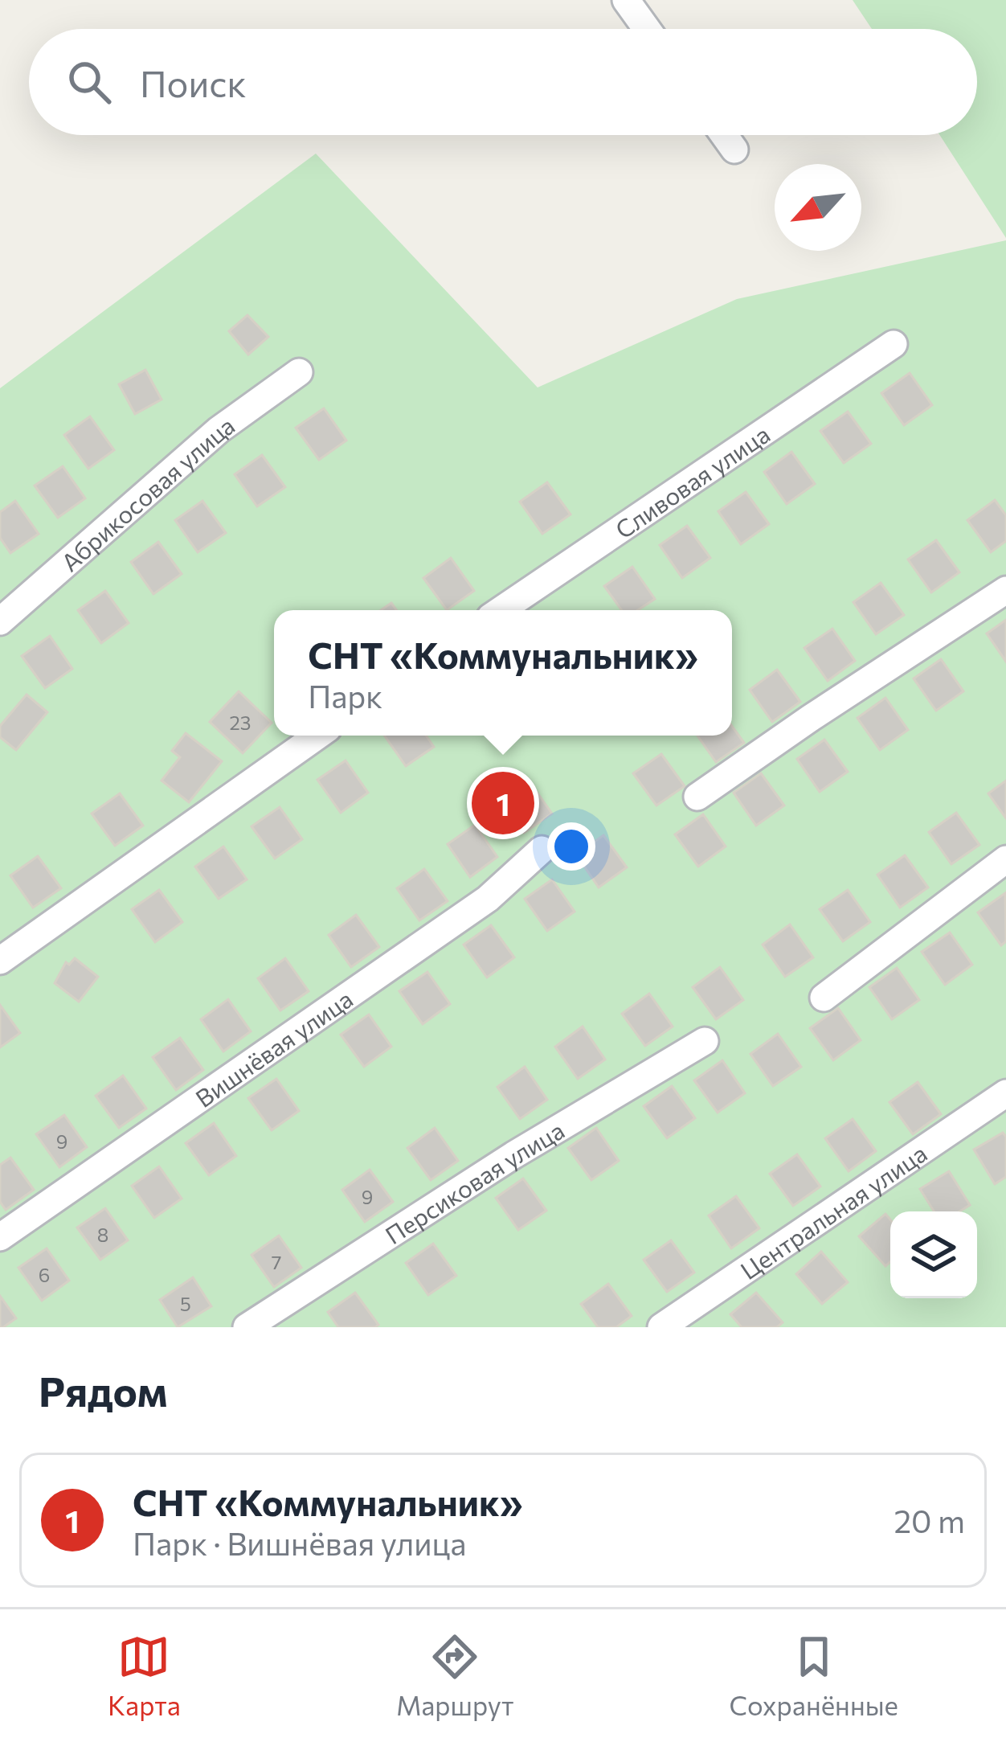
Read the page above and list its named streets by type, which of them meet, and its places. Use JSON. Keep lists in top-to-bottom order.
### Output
{
  "streets": {
    "street": [
      "Сливовая улица",
      "Абрикосовая улица",
      "Вишнёвая улица",
      "Персиковая улица",
      "Центральная улица"
    ]
  },
  "house_numbers": [
    "23",
    "9",
    "9",
    "8",
    "7",
    "6",
    "5"
  ],
  "north": "bottom left",
  "page": {
    "search": "Поиск",
    "popup": ["СНТ «Коммунальник»", "Парк"],
    "pins": "1",
    "heading": "Рядом",
    "list": [
      {
        "mark": "1",
        "name": "СНТ «Коммунальник»",
        "note": "Парк · Вишнёвая улица",
        "value": "20 m"
      }
    ],
    "nav": ["Карта", "Маршрут", "Сохранённые"]
  }
}
